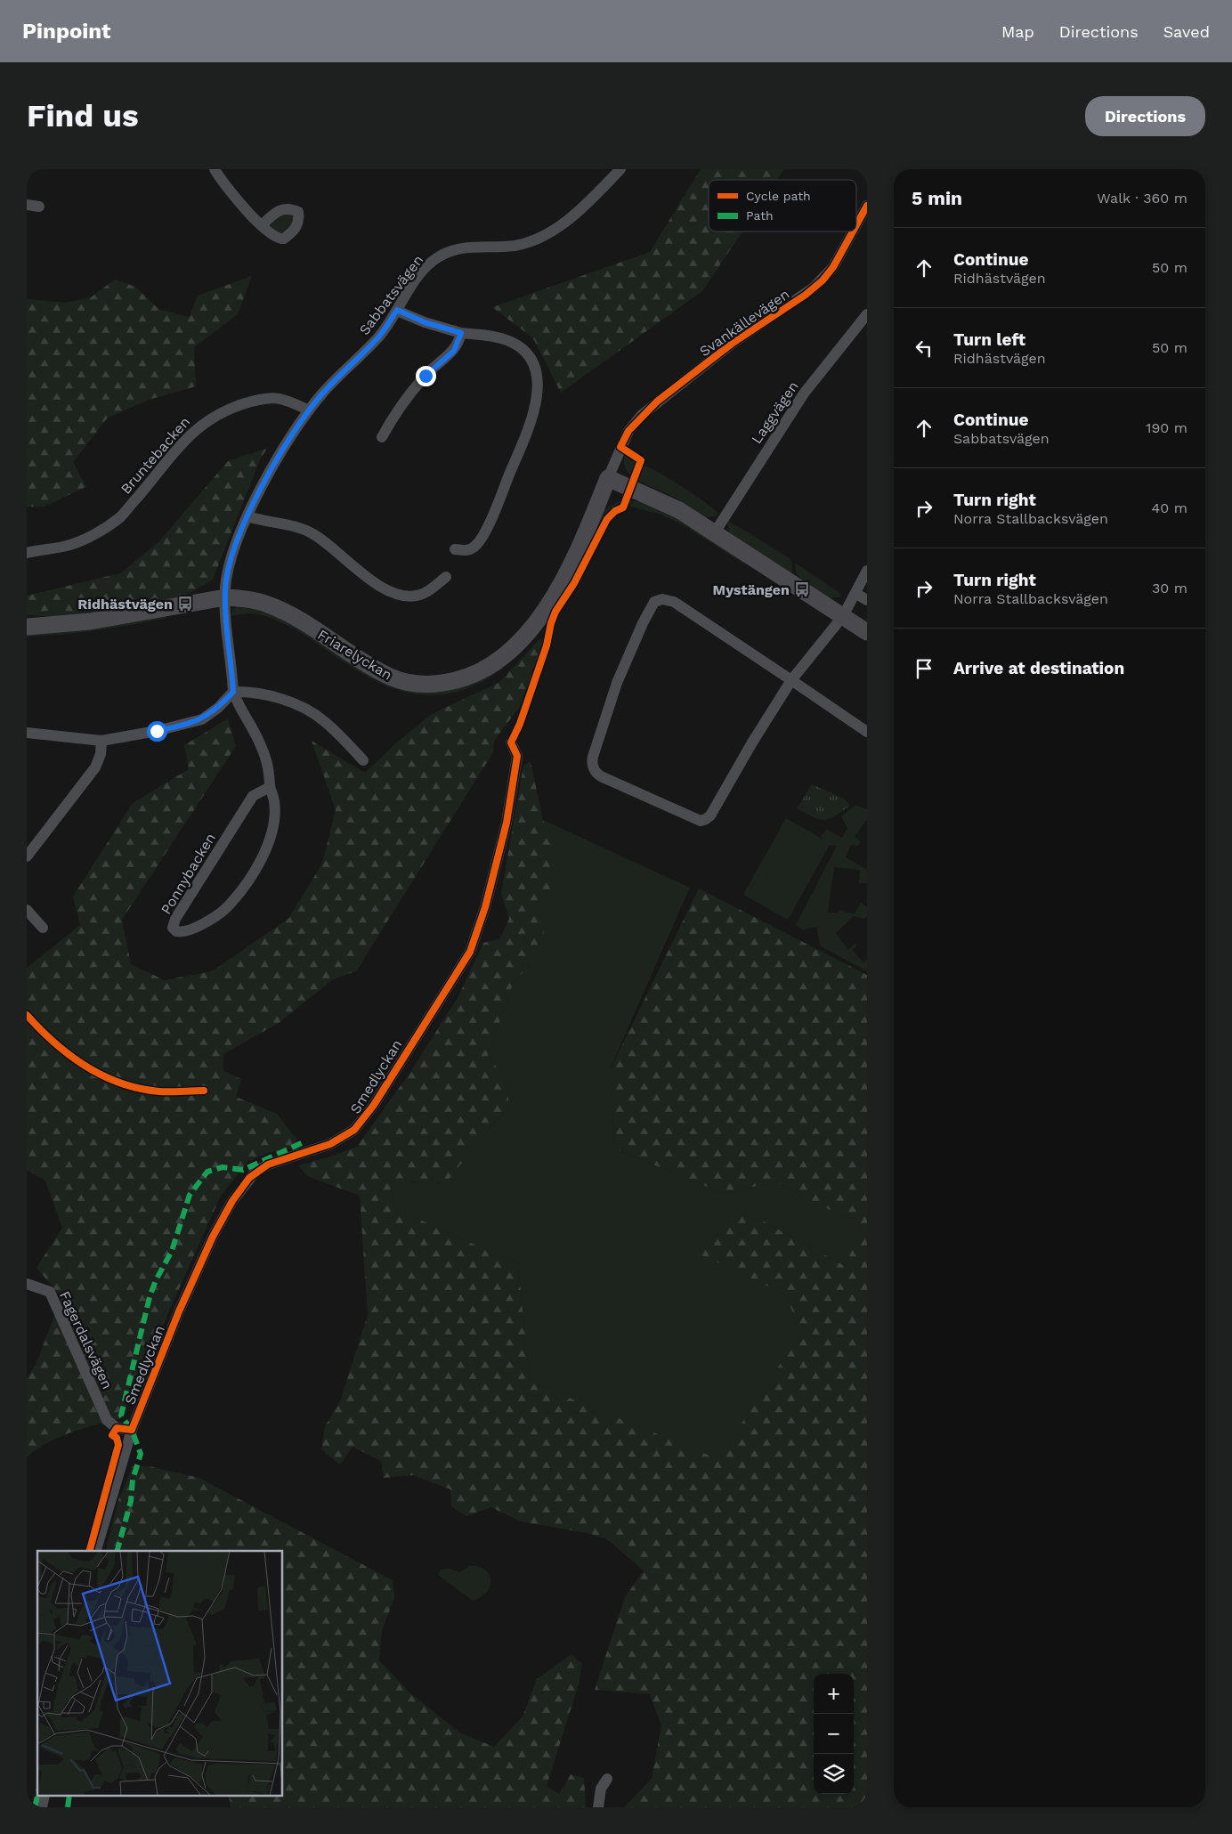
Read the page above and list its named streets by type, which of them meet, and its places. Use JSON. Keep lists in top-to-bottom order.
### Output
{
  "streets": {
    "street": [
      "Sabbatsvägen",
      "Svankällevägen",
      "Laggvägen",
      "Bruntebacken",
      "Friarelyckan",
      "Ponnybacken",
      "Smedlyckan",
      "Fagerdalsvägen"
    ]
  },
  "crossings": [
    ["Sabbatsvägen", "Bruntebacken"],
    ["Sabbatsvägen", "Friarelyckan"],
    ["Svankällevägen", "Friarelyckan"],
    ["Smedlyckan", "Fagerdalsvägen"]
  ],
  "places": {
    "bus stop": ["Mystängen", "Ridhästvägen"]
  },
  "legend": ["Cycle path", "Path"],
  "page": {
    "header": "Pinpoint",
    "nav": ["Map", "Directions", "Saved"],
    "buttons": "Directions",
    "title": "Find us",
    "heading": ["5 min", "Walk · 360 m"],
    "list": [
      ["Continue", "Ridhästvägen", "50 m"],
      ["Turn left", "Ridhästvägen", "50 m"],
      ["Continue", "Sabbatsvägen", "190 m"],
      ["Turn right", "Norra Stallbacksvägen", "40 m"],
      ["Turn right", "Norra Stallbacksvägen", "30 m"],
      "Arrive at destination"
    ],
    "map_buttons": ["+", "−"]
  }
}
